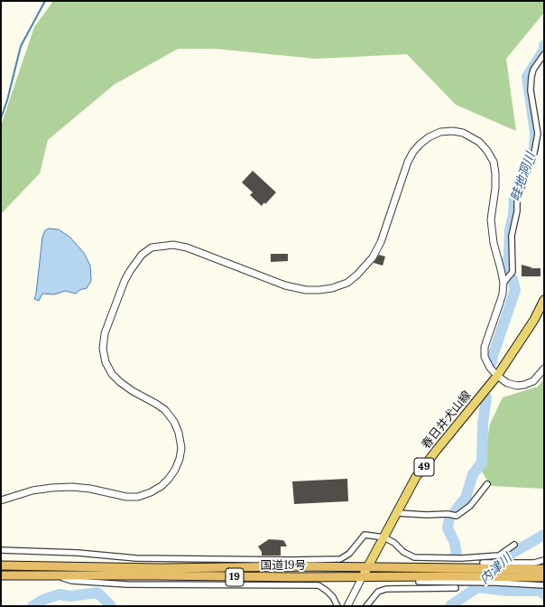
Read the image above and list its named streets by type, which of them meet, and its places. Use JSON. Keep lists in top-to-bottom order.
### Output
{
  "streets": {
    "highway": ["国道19号", "19"],
    "main road": ["春日井犬山線", "49"]
  },
  "crossings": [
    ["春日井犬山線", "国道19号"]
  ],
  "water": ["畦地洞川", "内津川"]
}
